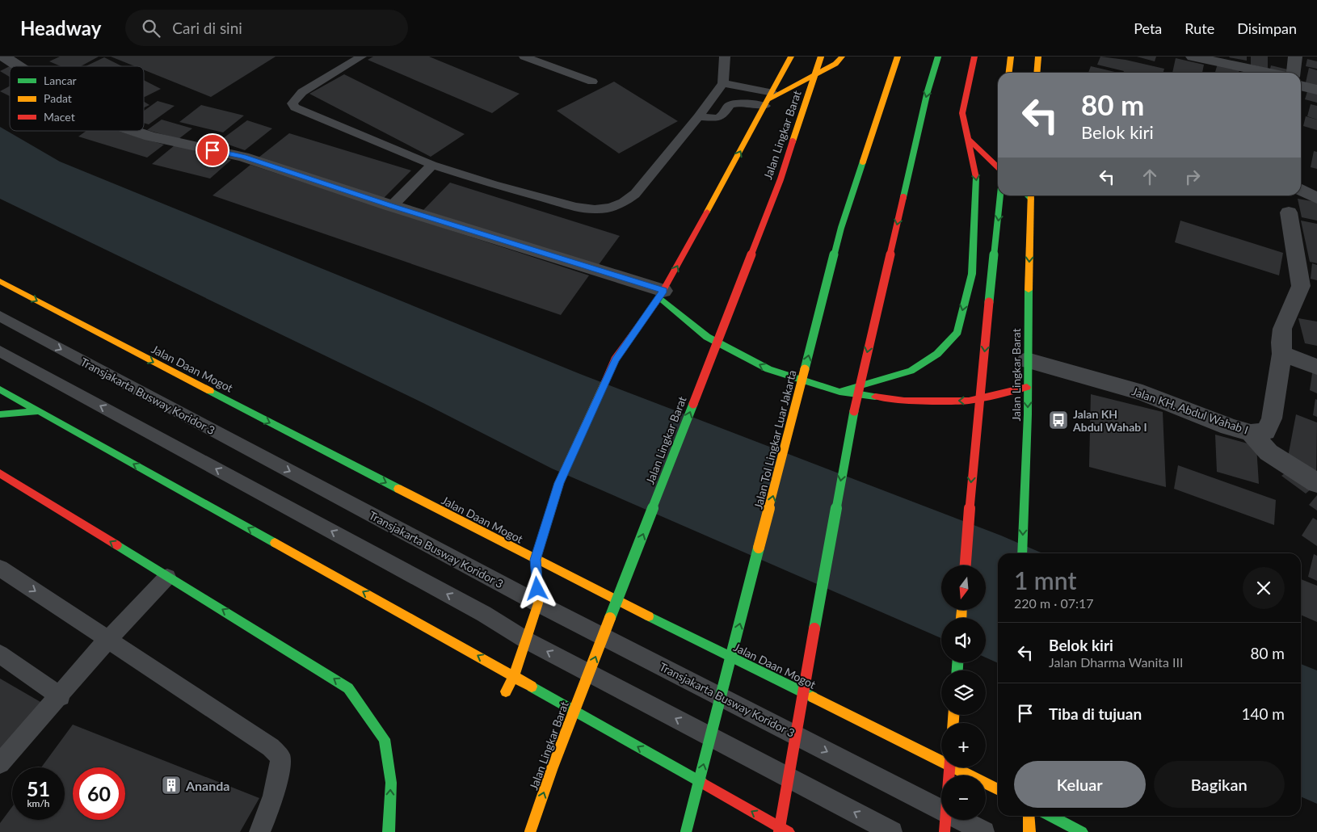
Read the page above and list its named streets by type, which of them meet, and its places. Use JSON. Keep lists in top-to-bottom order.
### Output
{
  "streets": {
    "main road": ["Jalan Lingkar Barat", "Jalan Daan Mogot", "Jalan Tol Lingkar Luar Jakarta"],
    "street": ["Jalan KH. Abdul Wahab I"],
    "lane": ["Transjakarta Busway Koridor 3"]
  },
  "crossings": [
    ["Jalan Lingkar Barat", "Jalan Daan Mogot"],
    ["Jalan Lingkar Barat", "Transjakarta Busway Koridor 3"],
    ["Jalan Lingkar Barat", "Jalan KH. Abdul Wahab I"]
  ],
  "one_way": ["Jalan Daan Mogot"],
  "places": {
    "bus stop": ["Jalan KH Abdul Wahab I"],
    "building": ["Ananda"]
  },
  "legend": ["Lancar", "Padat", "Macet"],
  "north": "bottom",
  "page": {
    "header": "Headway",
    "search": "Cari di sini",
    "nav": ["Peta", "Rute", "Disimpan"],
    "turn": ["80 m", "Belok kiri"],
    "heading": ["1 mnt", "220 m · 07:17"],
    "map_buttons": ["+", "−"],
    "list": [
      {
        "name": "Belok kiri",
        "note": "Jalan Dharma Wanita III",
        "value": "80 m"
      },
      {
        "name": "Tiba di tujuan",
        "value": "140 m"
      }
    ],
    "buttons": ["Keluar", "Bagikan"],
    "speed": "51 km/h",
    "limit": "60"
  }
}
